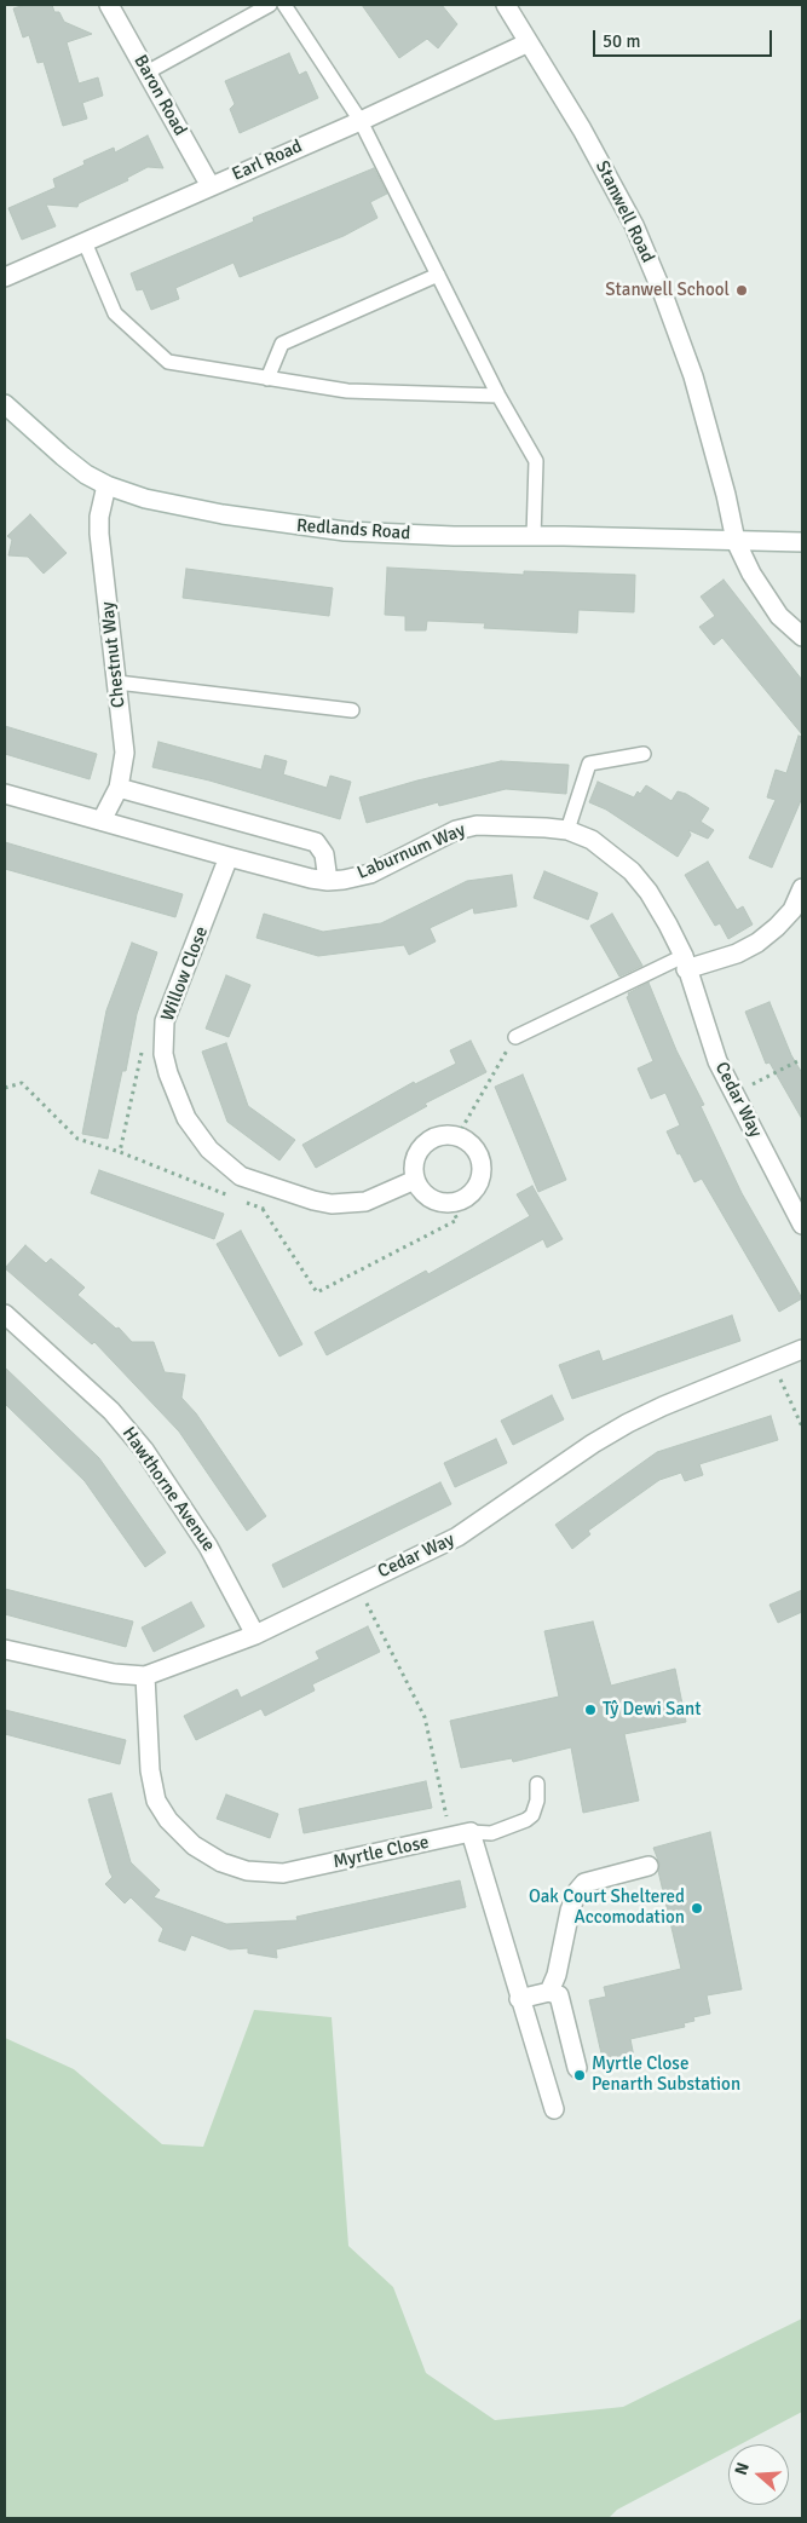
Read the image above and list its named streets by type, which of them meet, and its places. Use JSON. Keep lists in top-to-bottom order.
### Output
{
  "streets": {
    "street": [
      "Baron Road",
      "Earl Road",
      "Stanwell Road",
      "Redlands Road",
      "Chestnut Way",
      "Laburnum Way",
      "Willow Close",
      "Cedar Way",
      "Hawthorne Avenue",
      "Myrtle Close"
    ]
  },
  "crossings": [
    ["Baron Road", "Earl Road"],
    ["Earl Road", "Stanwell Road"],
    ["Stanwell Road", "Redlands Road"],
    ["Redlands Road", "Chestnut Way"],
    ["Chestnut Way", "Laburnum Way"],
    ["Laburnum Way", "Willow Close"],
    ["Laburnum Way", "Cedar Way"],
    ["Cedar Way", "Hawthorne Avenue"],
    ["Cedar Way", "Myrtle Close"]
  ],
  "places": [
    "Stanwell School",
    "Tŷ Dewi Sant",
    "Oak Court Sheltered Accomodation",
    "Myrtle Close Penarth Substation"
  ],
  "scale_bar": "50 m",
  "north": "left"
}
